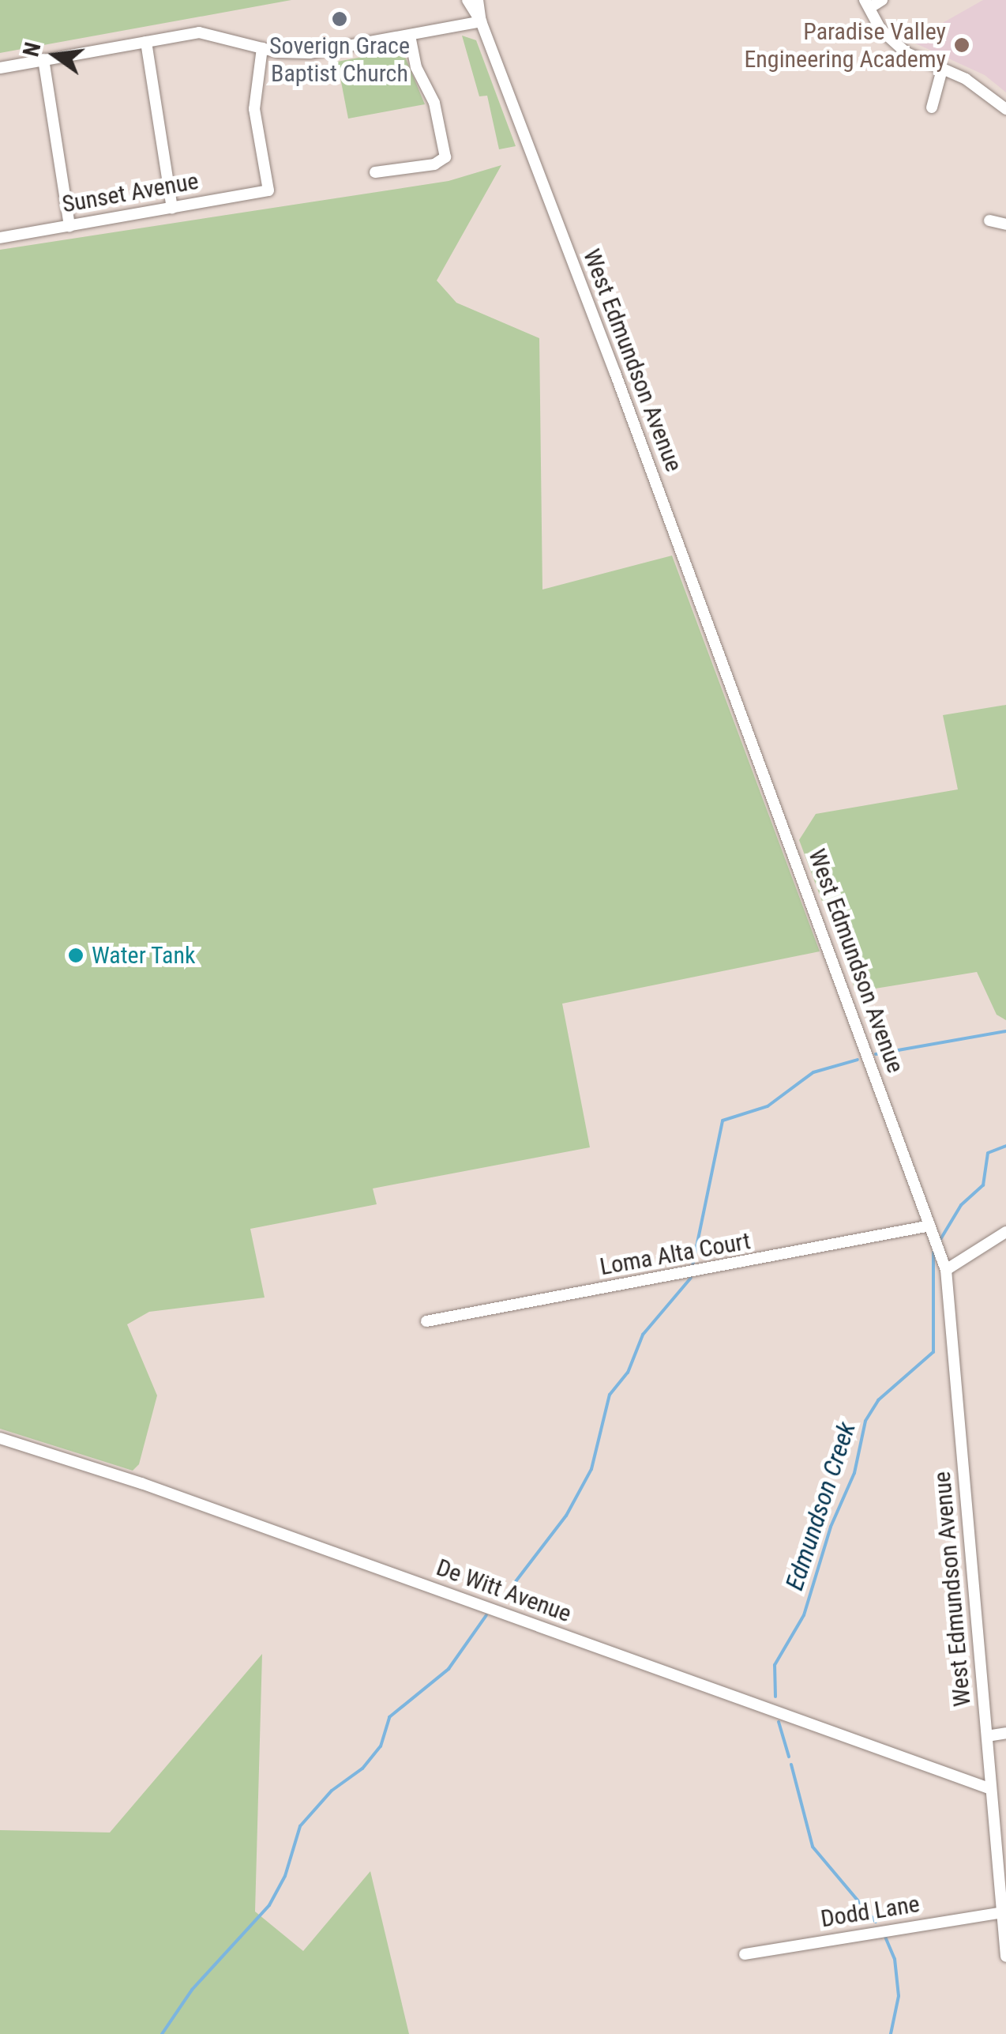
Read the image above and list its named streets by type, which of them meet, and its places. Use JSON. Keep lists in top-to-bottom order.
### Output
{
  "streets": {
    "street": [
      "Sunset Avenue",
      "West Edmundson Avenue",
      "Loma Alta Court",
      "De Witt Avenue",
      "Dodd Lane"
    ]
  },
  "crossings": [
    ["West Edmundson Avenue", "Loma Alta Court"],
    ["West Edmundson Avenue", "De Witt Avenue"],
    ["West Edmundson Avenue", "Dodd Lane"]
  ],
  "water": ["Edmundson Creek"],
  "places": ["Soverign Grace Baptist Church", "Paradise Valley Engineering Academy", "Water Tank"],
  "north": "left"
}
